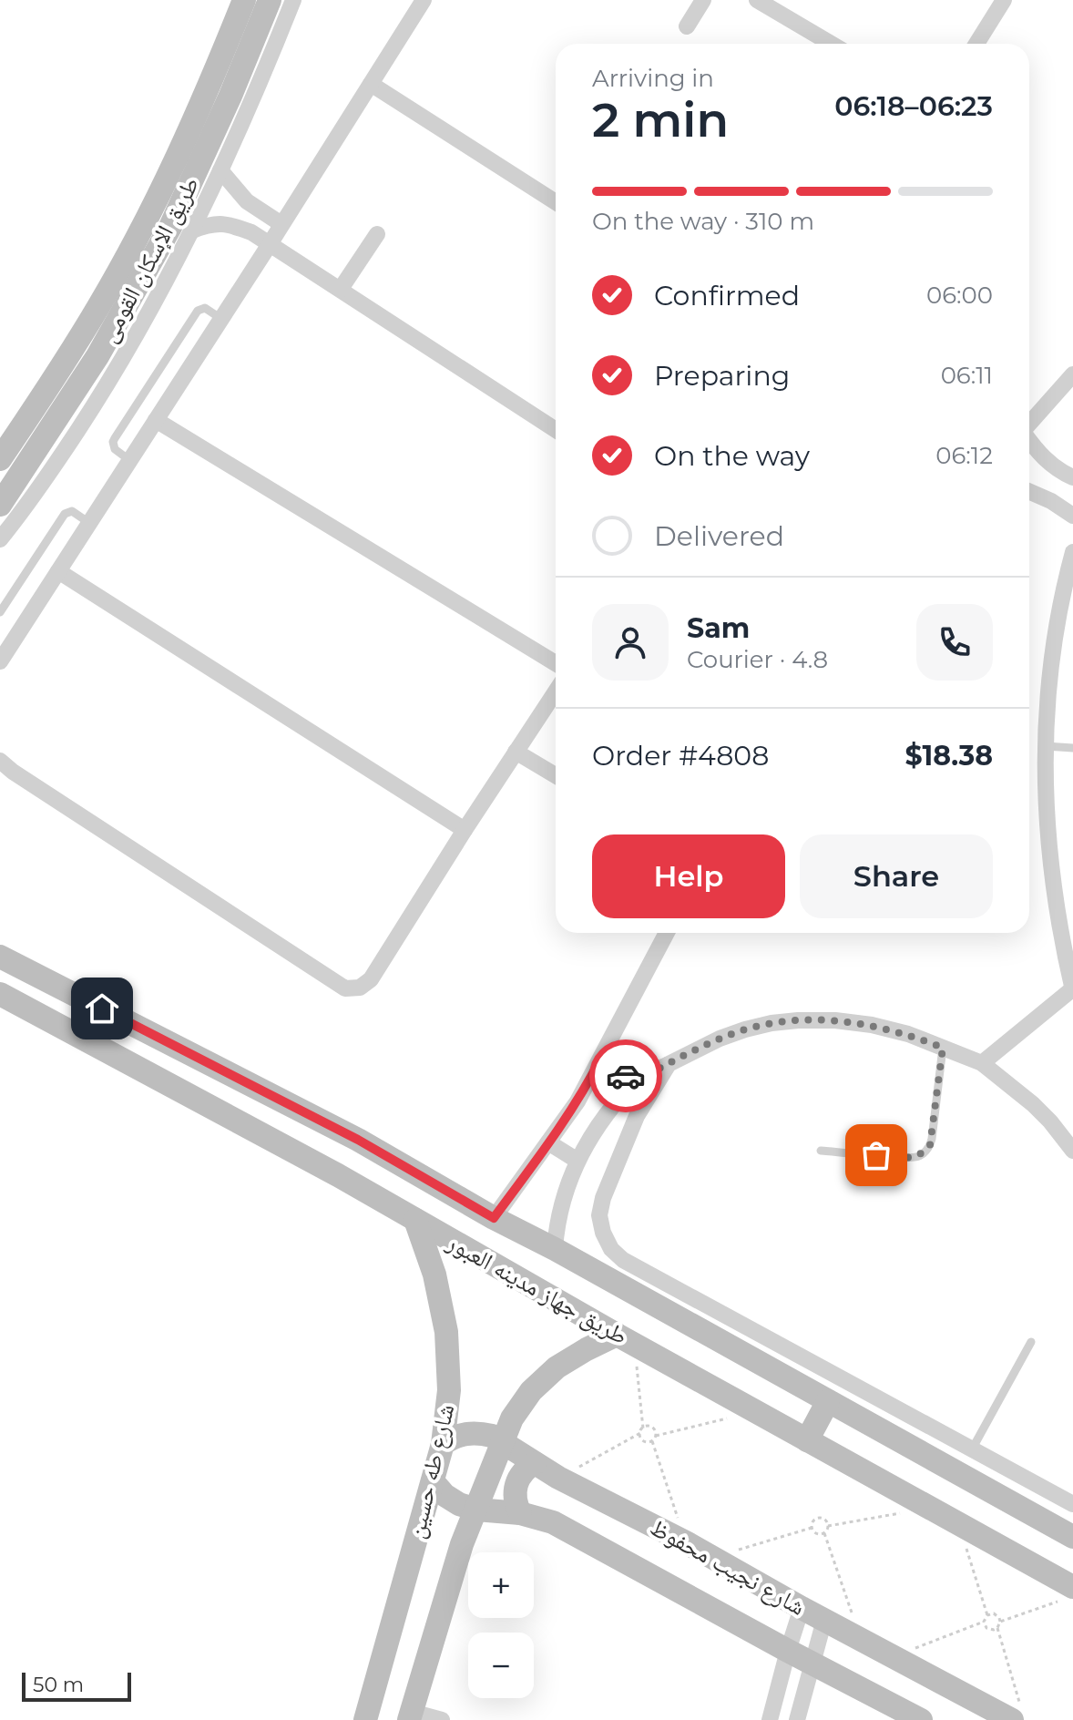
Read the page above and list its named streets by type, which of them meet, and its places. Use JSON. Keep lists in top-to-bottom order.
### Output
{
  "streets": {
    "main road": [
      "طريق الإسكان القومى",
      "طريق جهاز مدينه العبور",
      "شارع طه حسين",
      "شارع نجيب محفوظ"
    ]
  },
  "crossings": [
    ["طريق جهاز مدينه العبور", "شارع طه حسين"],
    ["طريق جهاز مدينه العبور", "شارع نجيب محفوظ"],
    ["شارع طه حسين", "شارع نجيب محفوظ"]
  ],
  "scale_bar": "50 m",
  "page": {
    "heading": ["2 min", "Arriving in", "06:18–06:23"],
    "panel": [
      "Sam",
      "Courier · 4.8",
      "Order #4808",
      "$18.38"
    ],
    "bar": "On the way · 310 m",
    "list": [
      ["Confirmed", "06:00"],
      ["Preparing", "06:11"],
      ["On the way", "06:12"],
      "Delivered"
    ],
    "buttons": ["Help", "Share"],
    "map_buttons": ["+", "−"],
    "scale": "50 m"
  }
}
